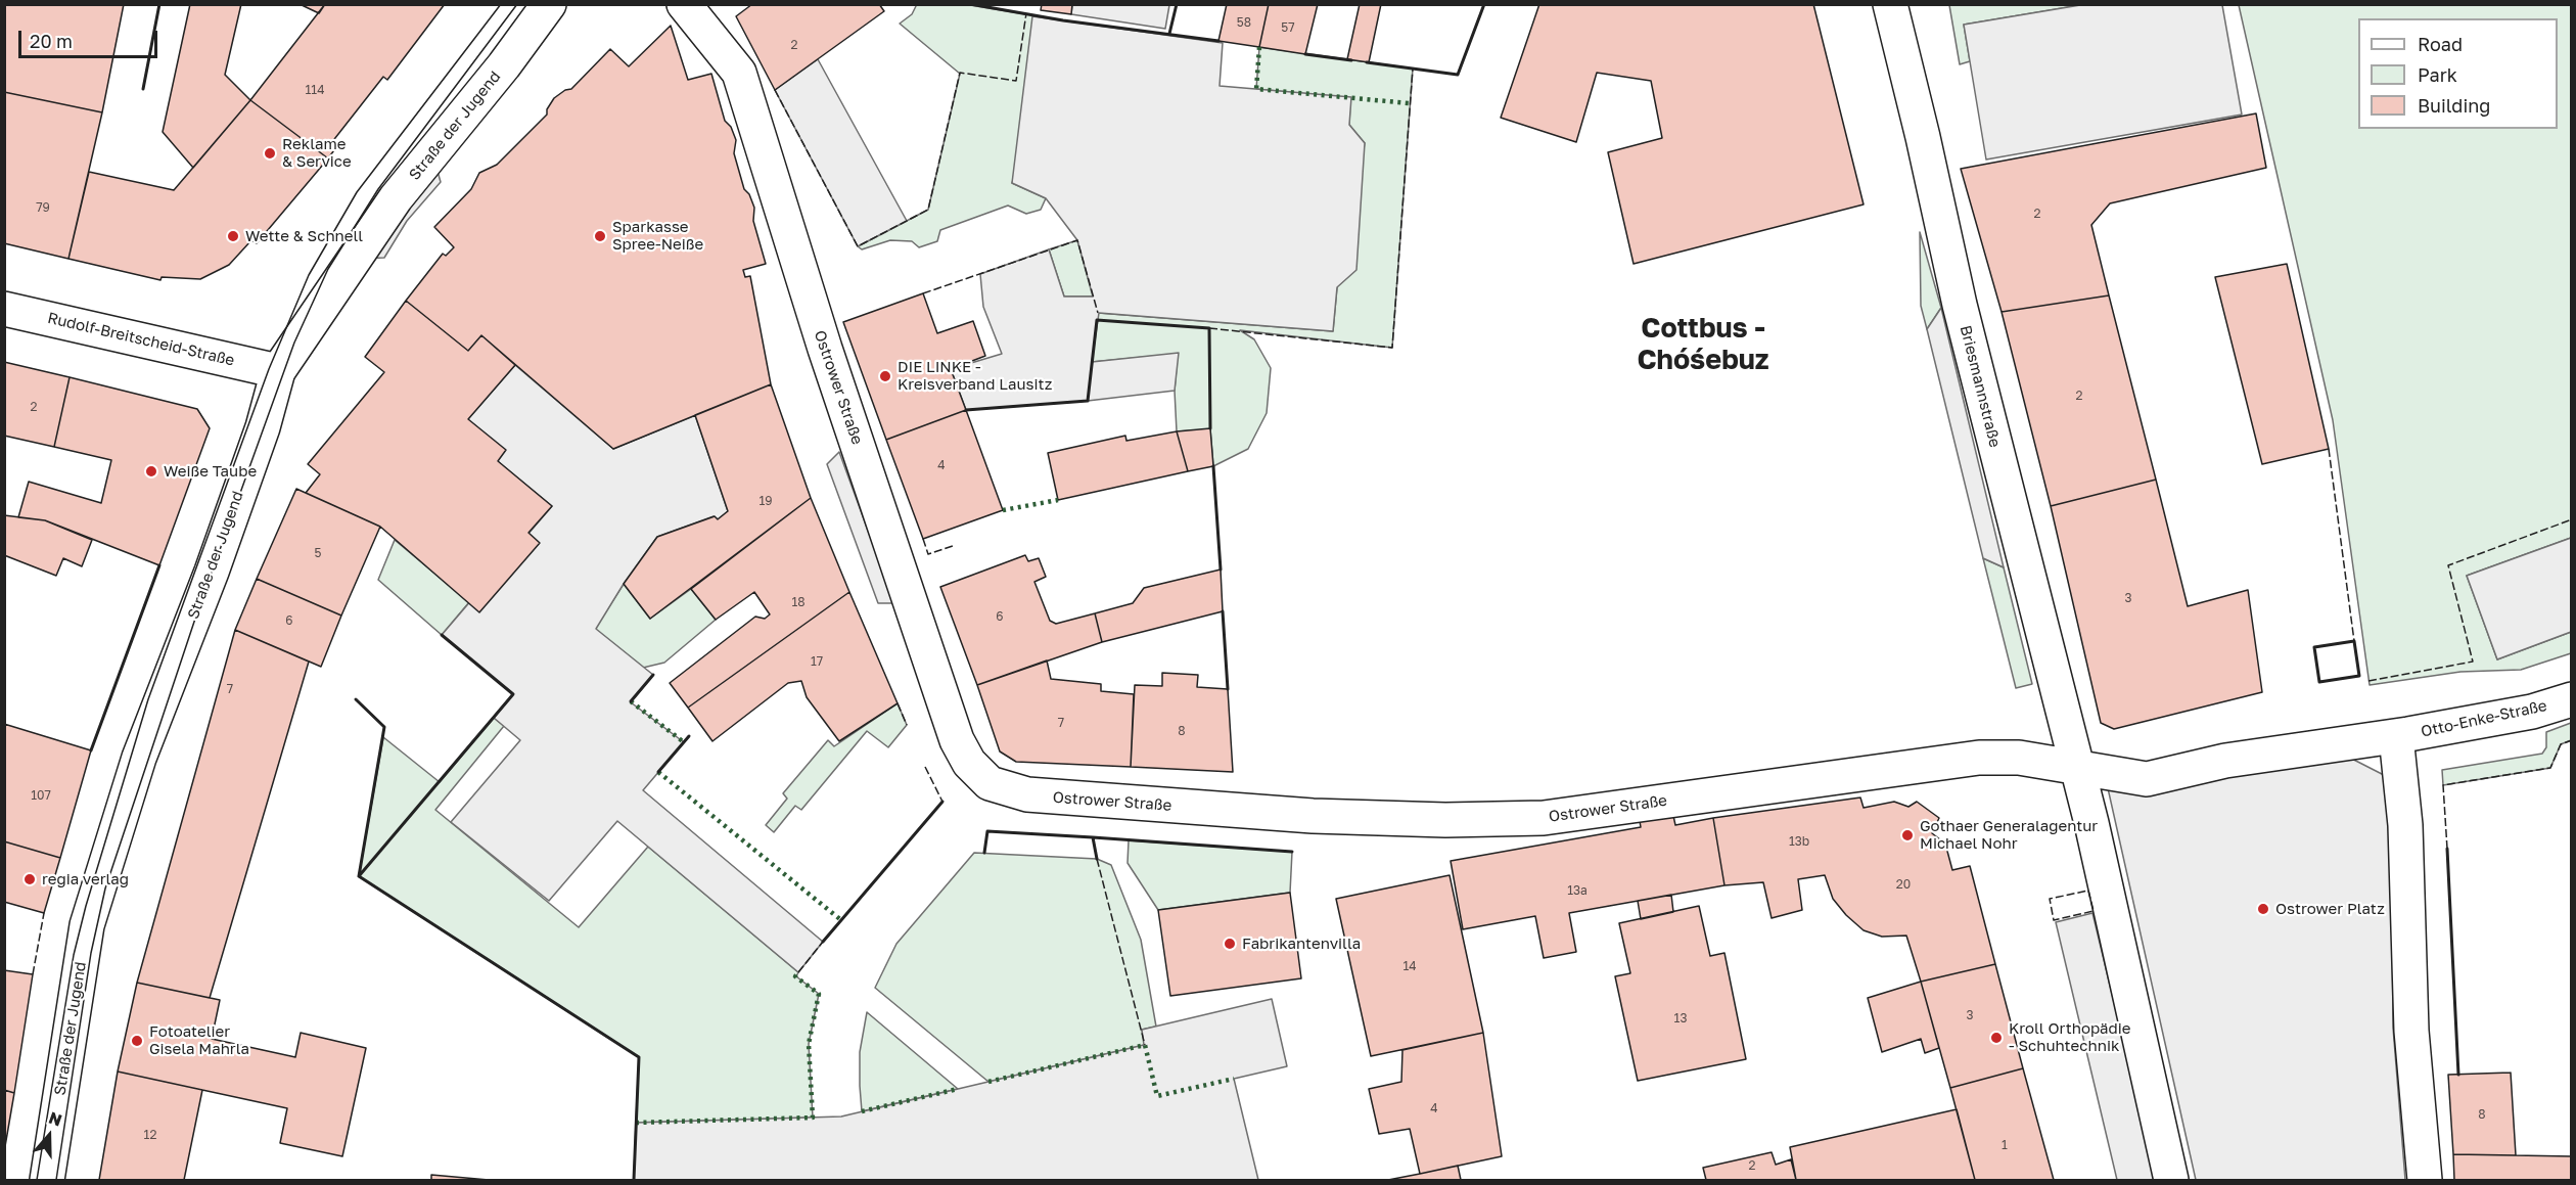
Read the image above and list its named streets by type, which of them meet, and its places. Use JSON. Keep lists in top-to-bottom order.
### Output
{
  "streets": {
    "street": [
      "Straße der Jugend",
      "Rudolf-Breitscheid-Straße",
      "Briesmannstraße",
      "Ostrower Straße",
      "Otto-Enke-Straße"
    ]
  },
  "crossings": [
    ["Straße der Jugend", "Rudolf-Breitscheid-Straße"],
    ["Briesmannstraße", "Ostrower Straße"]
  ],
  "districts": ["Cottbus - Chóśebuz"],
  "places": [
    "Reklame & Service",
    "Wette & Schnell",
    "Sparkasse Spree-Neiße",
    "DIE LINKE - Kreisverband Lausitz",
    "Weiße Taube",
    "Gothaer Generalagentur Michael Nohr",
    "regia verlag",
    "Ostrower Platz",
    "Fabrikantenvilla",
    "Kroll Orthopädie - Schuhtechnik",
    "Fotoatelier Gisela Mahrla"
  ],
  "house_numbers": [
    "58",
    "57",
    "2",
    "114",
    "79",
    "2",
    "2",
    "2",
    "4",
    "19",
    "5",
    "3",
    "18",
    "6",
    "6",
    "17",
    "7",
    "7",
    "8",
    "107",
    "13b",
    "20",
    "13a",
    "14",
    "3",
    "13",
    "4",
    "8",
    "12",
    "1",
    "2"
  ],
  "legend": ["Road", "Park", "Building"],
  "scale_bar": "20 m",
  "north": "top"
}
